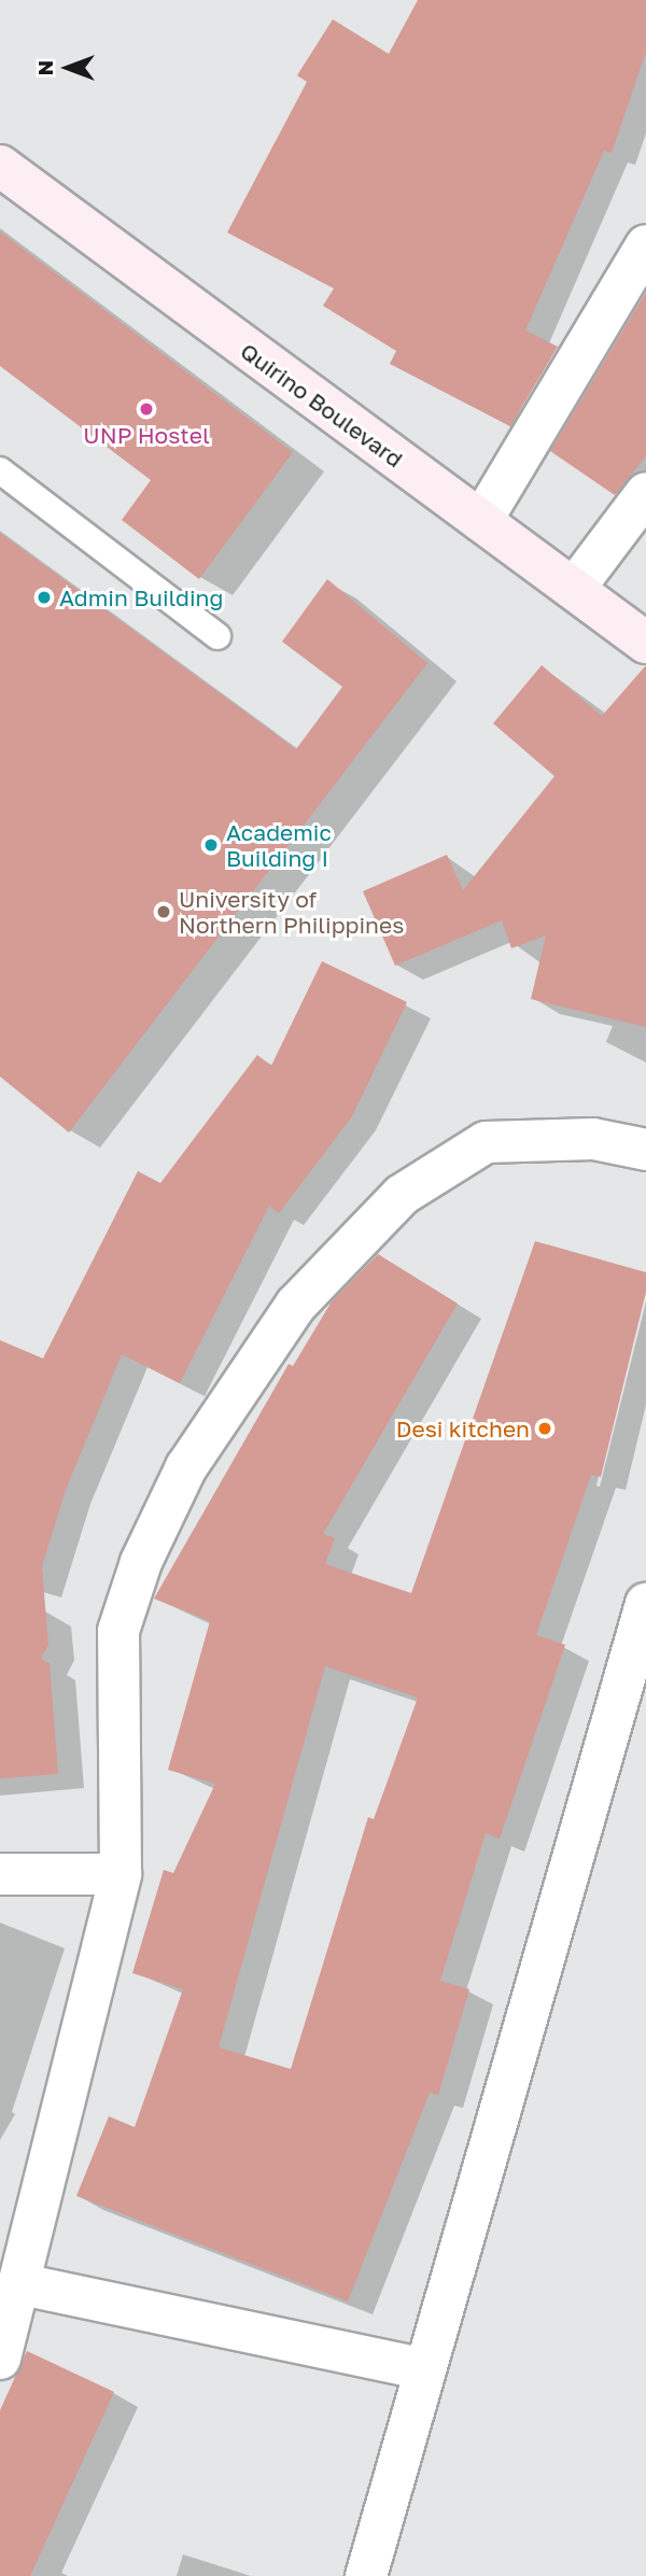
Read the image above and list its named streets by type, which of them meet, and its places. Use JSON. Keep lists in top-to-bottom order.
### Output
{
  "streets": {
    "main road": ["Quirino Boulevard"]
  },
  "places": [
    "UNP Hostel",
    "Admin Building",
    "Academic Building I",
    "University of Northern Philippines",
    "Desi kitchen"
  ],
  "north": "left"
}
